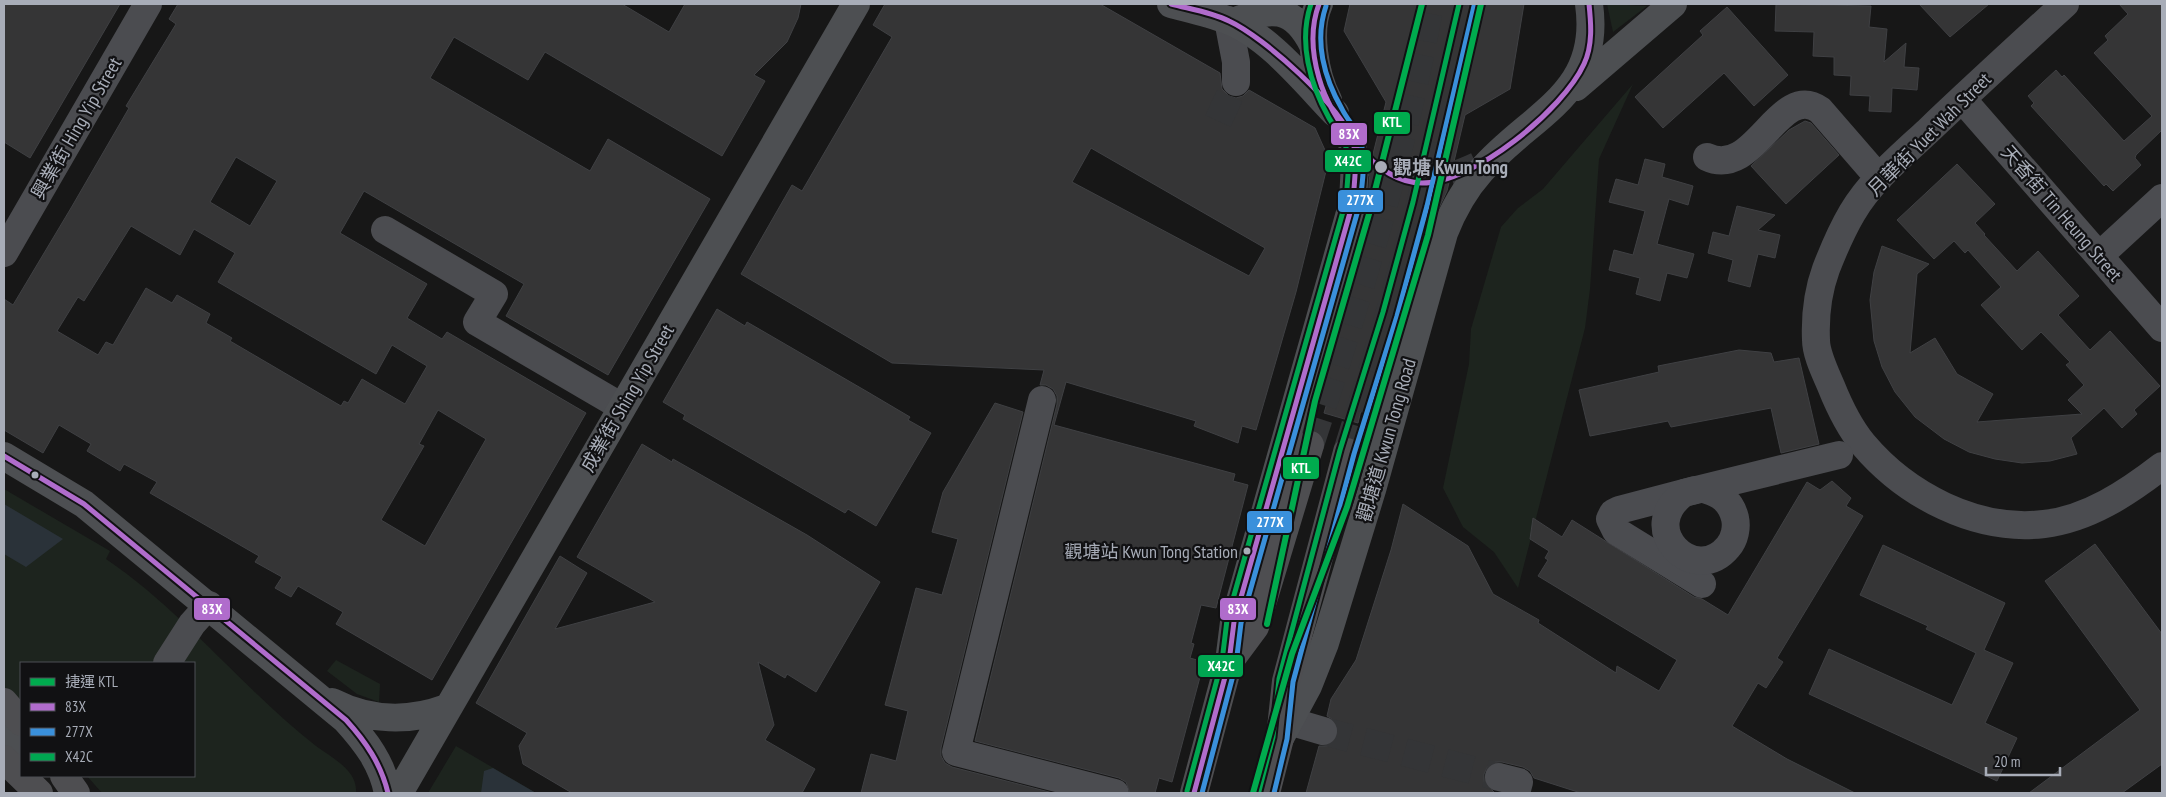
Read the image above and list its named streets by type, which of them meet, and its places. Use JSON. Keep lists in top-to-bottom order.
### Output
{
  "streets": {
    "highway": ["觀塘道 Kwun Tong Road"],
    "main road": ["成業街 Shing Yip Street"],
    "street": ["興業街 Hing Yip Street", "月華街 Yuet Wah Street", "天香街 Tin Heung Street"]
  },
  "crossings": [
    ["月華街 Yuet Wah Street", "天香街 Tin Heung Street"]
  ],
  "places": ["觀塘 Kwun Tong", "觀塘站 Kwun Tong Station"],
  "lines": [
    "metro line KTL",
    "transit line 83X",
    "transit line X42C",
    "transit line 277X"
  ],
  "legend": [
    "捷運 KTL",
    "83X",
    "277X",
    "X42C"
  ],
  "scale_bar": "20 m"
}
